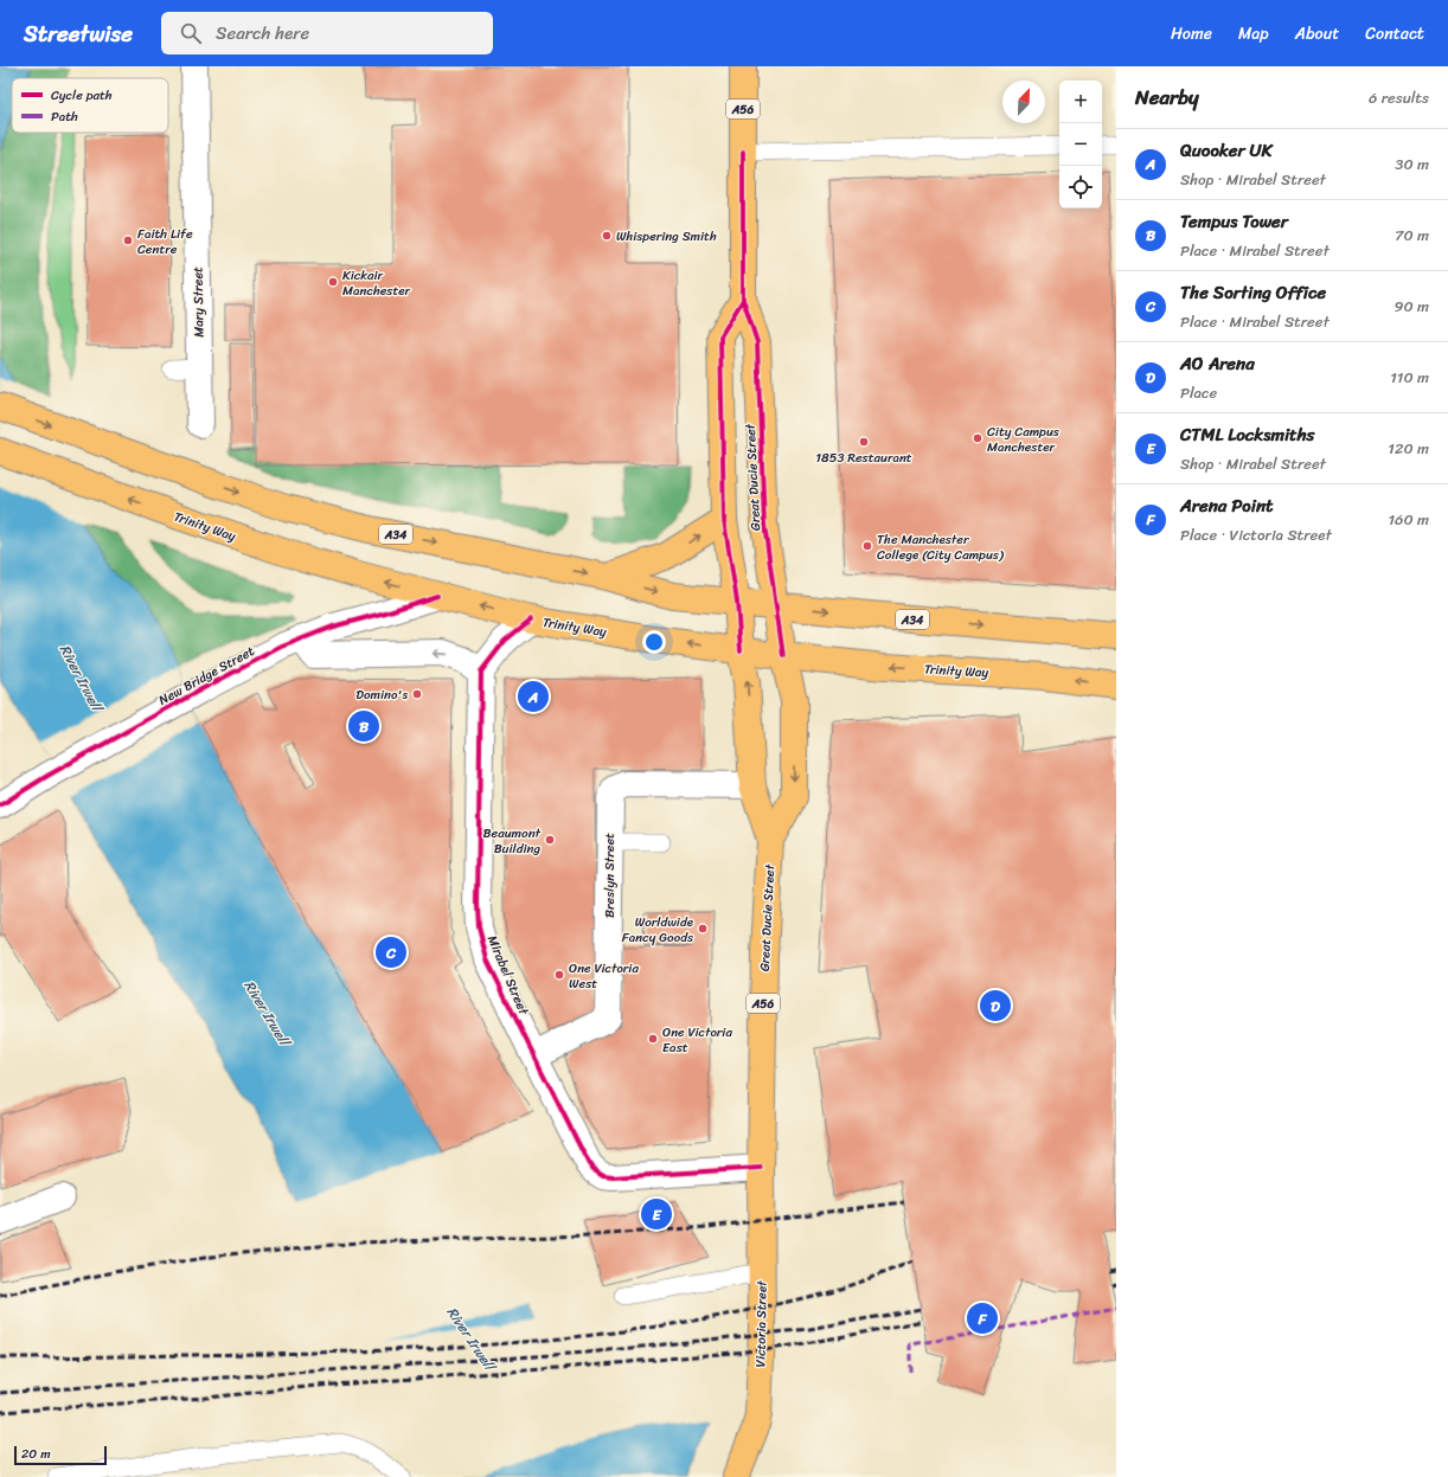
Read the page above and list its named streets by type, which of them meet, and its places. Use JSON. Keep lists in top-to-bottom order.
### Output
{
  "streets": {
    "main road": [
      "A56",
      "Great Ducie Street",
      "Trinity Way",
      "A34",
      "Victoria Street"
    ],
    "street": [
      "Mary Street",
      "New Bridge Street",
      "Breslyn Street",
      "Mirabel Street"
    ]
  },
  "crossings": [
    ["Great Ducie Street", "Trinity Way"],
    ["Great Ducie Street", "A34"],
    ["Great Ducie Street", "Breslyn Street"],
    ["Great Ducie Street", "Mirabel Street"],
    ["Great Ducie Street", "Victoria Street"],
    ["Trinity Way", "New Bridge Street"],
    ["Breslyn Street", "Mirabel Street"],
    ["Mirabel Street", "Victoria Street"]
  ],
  "water": ["River Irwell"],
  "places": [
    "Whispering Smith",
    "Faith Life Centre",
    "Kickair Manchester",
    "City Campus Manchester",
    "1853 Restaurant",
    "The Manchester College (City Campus)",
    "Domino's",
    "Beaumont Building",
    "Worldwide Fancy Goods",
    "One Victoria West",
    "One Victoria East"
  ],
  "legend": ["Cycle path", "Path"],
  "scale_bar": "20 m",
  "north": "top right",
  "page": {
    "header": "Streetwise",
    "search": "Search here",
    "nav": [
      "Home",
      "Map",
      "About",
      "Contact"
    ],
    "heading": ["Nearby", "6 results"],
    "map_buttons": ["+", "−"],
    "list": [
      {
        "mark": "A",
        "name": "Quooker UK",
        "note": "Shop · Mirabel Street",
        "value": "30 m"
      },
      {
        "mark": "B",
        "name": "Tempus Tower",
        "note": "Place · Mirabel Street",
        "value": "70 m"
      },
      {
        "mark": "C",
        "name": "The Sorting Office",
        "note": "Place · Mirabel Street",
        "value": "90 m"
      },
      {
        "mark": "D",
        "name": "AO Arena",
        "note": "Place",
        "value": "110 m"
      },
      {
        "mark": "E",
        "name": "CTML Locksmiths",
        "note": "Shop · Mirabel Street",
        "value": "120 m"
      },
      {
        "mark": "F",
        "name": "Arena Point",
        "note": "Place · Victoria Street",
        "value": "160 m"
      }
    ],
    "pins": [
      "A",
      "B",
      "C",
      "D",
      "E",
      "F"
    ],
    "scale": "20 m"
  }
}
